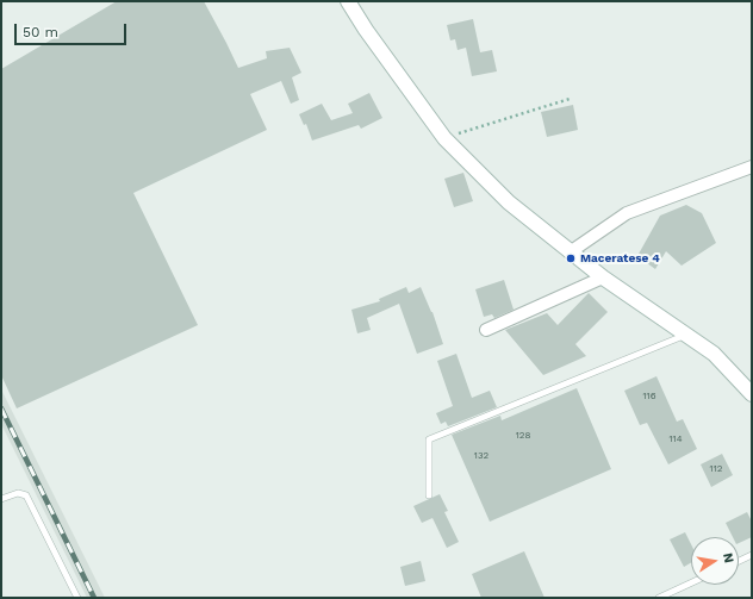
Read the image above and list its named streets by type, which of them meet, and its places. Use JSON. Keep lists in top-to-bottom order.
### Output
{
  "places": ["Maceratese 4"],
  "house_numbers": [
    "116",
    "128",
    "114",
    "132",
    "112"
  ],
  "scale_bar": "50 m",
  "north": "right"
}
